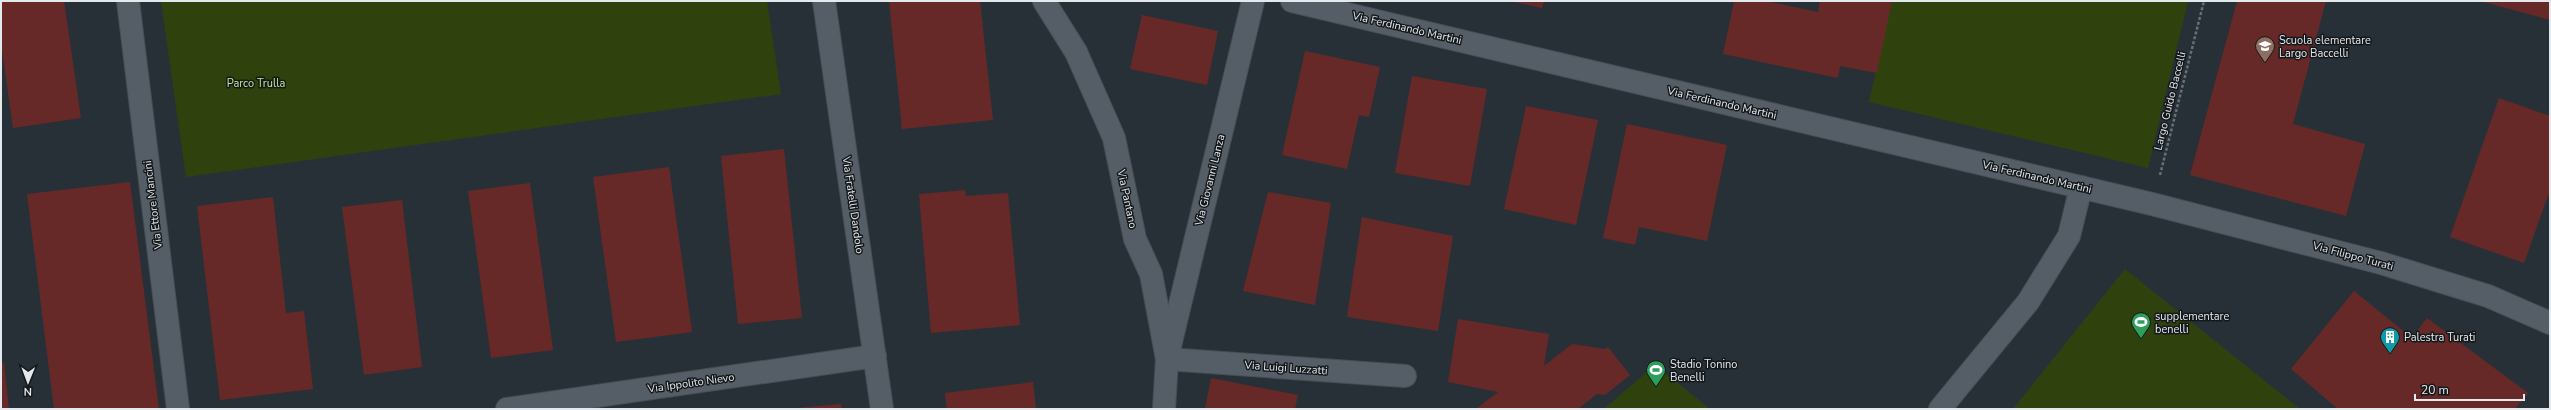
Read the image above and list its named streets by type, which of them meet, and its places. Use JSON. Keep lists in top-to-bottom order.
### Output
{
  "streets": {
    "street": [
      "Via Ferdinando Martini",
      "Via Giovanni Lanza",
      "Via Pantano",
      "Via Ettore Mancini",
      "Via Fratelli Dandolo",
      "Via Filippo Turati",
      "Via Luigi Luzzatti",
      "Via Ippolito Nievo"
    ],
    "path": ["Largo Guido Baccelli"]
  },
  "crossings": [
    ["Via Ferdinando Martini", "Largo Guido Baccelli"],
    ["Via Ferdinando Martini", "Via Filippo Turati"],
    ["Largo Guido Baccelli", "Via Filippo Turati"],
    ["Via Giovanni Lanza", "Via Pantano"],
    ["Via Giovanni Lanza", "Via Luigi Luzzatti"],
    ["Via Pantano", "Via Luigi Luzzatti"],
    ["Via Fratelli Dandolo", "Via Ippolito Nievo"]
  ],
  "parks": ["Parco Trulla"],
  "places": {
    "school or university": ["Scuola elementare Largo Baccelli"],
    "sports": ["supplementare benelli", "Stadio Tonino Benelli"],
    "building": ["Palestra Turati"]
  },
  "scale_bar": "20 m",
  "north": "bottom"
}
